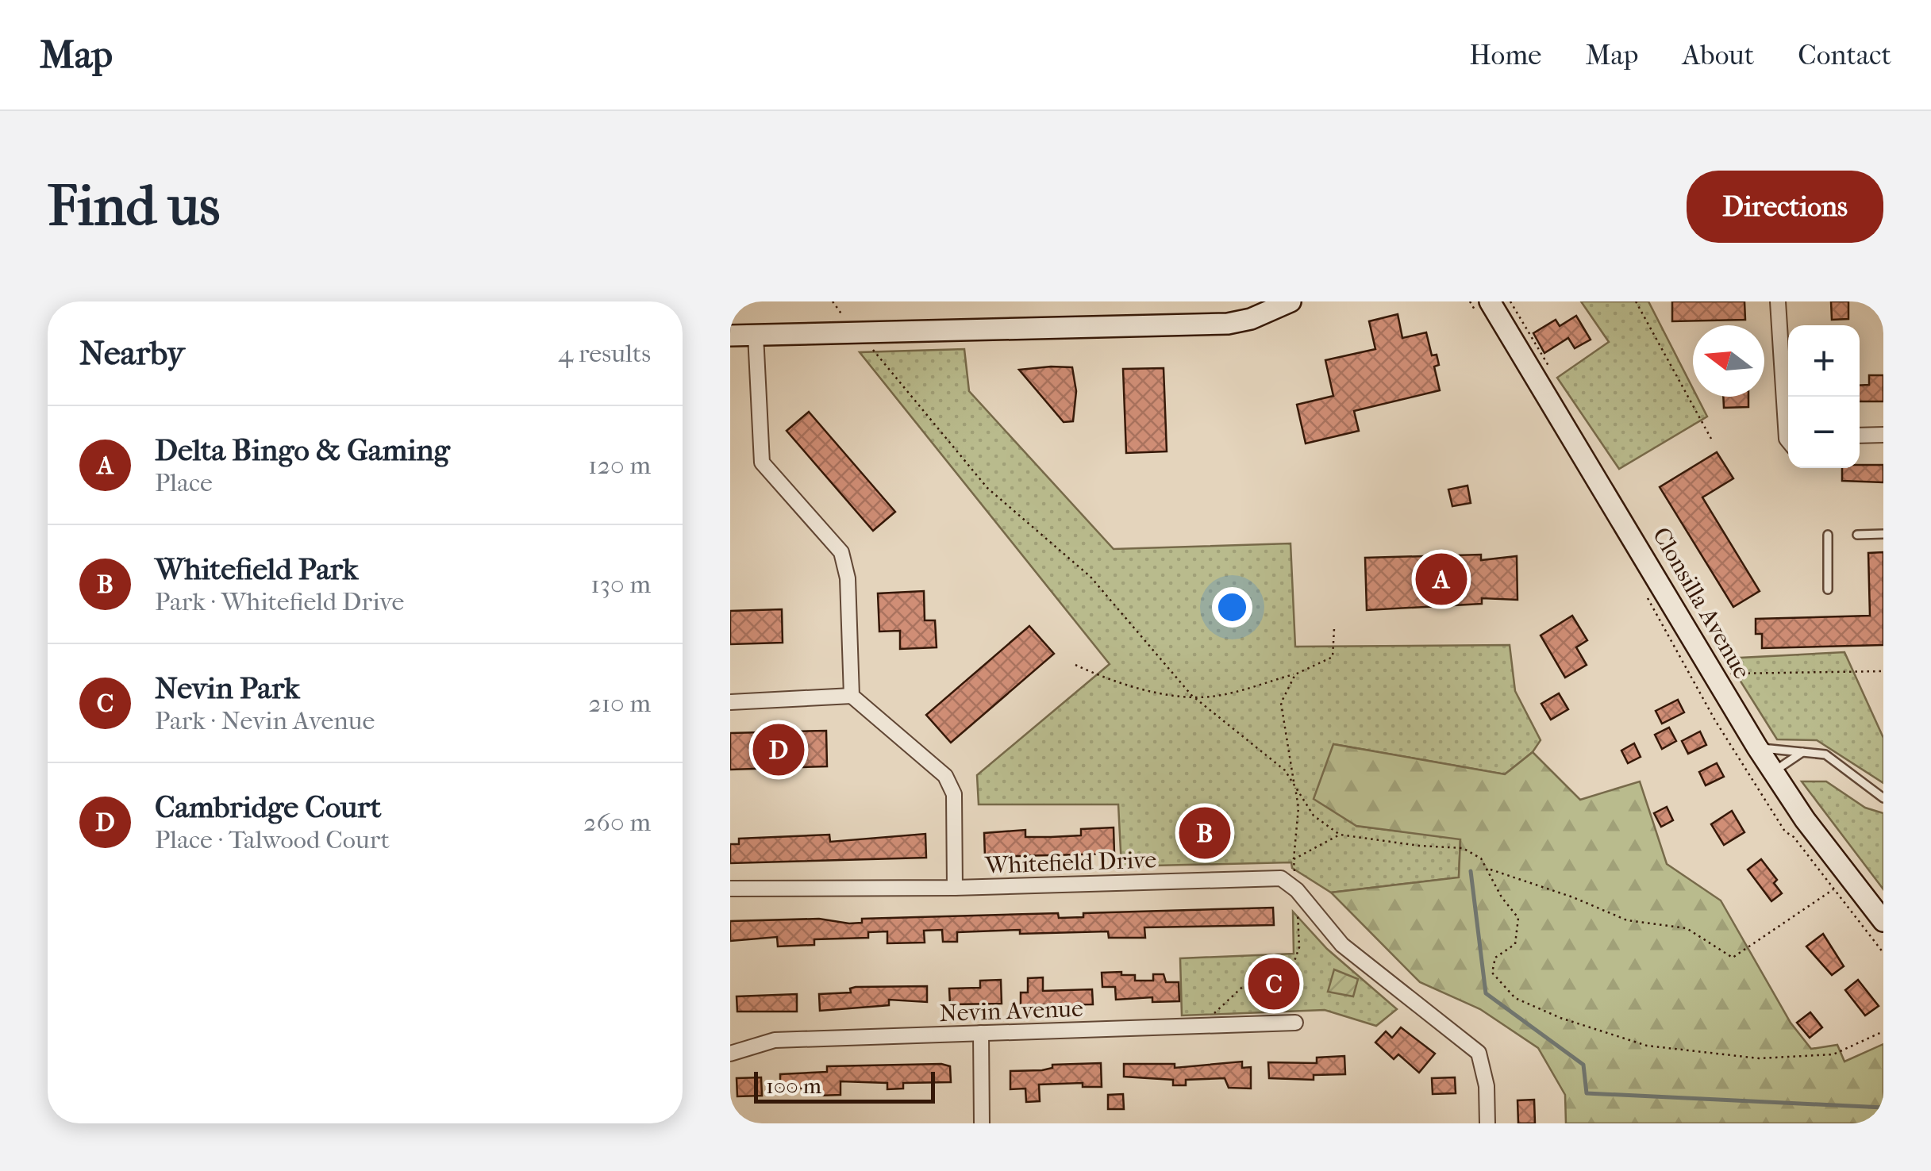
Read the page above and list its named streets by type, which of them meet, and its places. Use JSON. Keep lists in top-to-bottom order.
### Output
{
  "streets": {
    "main road": ["Clonsilla Avenue"],
    "street": ["Whitefield Drive", "Nevin Avenue"]
  },
  "scale_bar": "100 m",
  "north": "left",
  "page": {
    "header": "Map",
    "nav": [
      "Home",
      "Map",
      "About",
      "Contact"
    ],
    "buttons": "Directions",
    "title": "Find us",
    "heading": ["Nearby", "4 results"],
    "map_buttons": ["+", "−"],
    "list": [
      {
        "mark": "A",
        "name": "Delta Bingo & Gaming",
        "note": "Place",
        "value": "120 m"
      },
      {
        "mark": "B",
        "name": "Whitefield Park",
        "note": "Park · Whitefield Drive",
        "value": "130 m"
      },
      {
        "mark": "C",
        "name": "Nevin Park",
        "note": "Park · Nevin Avenue",
        "value": "210 m"
      },
      {
        "mark": "D",
        "name": "Cambridge Court",
        "note": "Place · Talwood Court",
        "value": "260 m"
      }
    ],
    "pins": [
      "A",
      "D",
      "B",
      "C"
    ],
    "scale": "100 m"
  }
}
